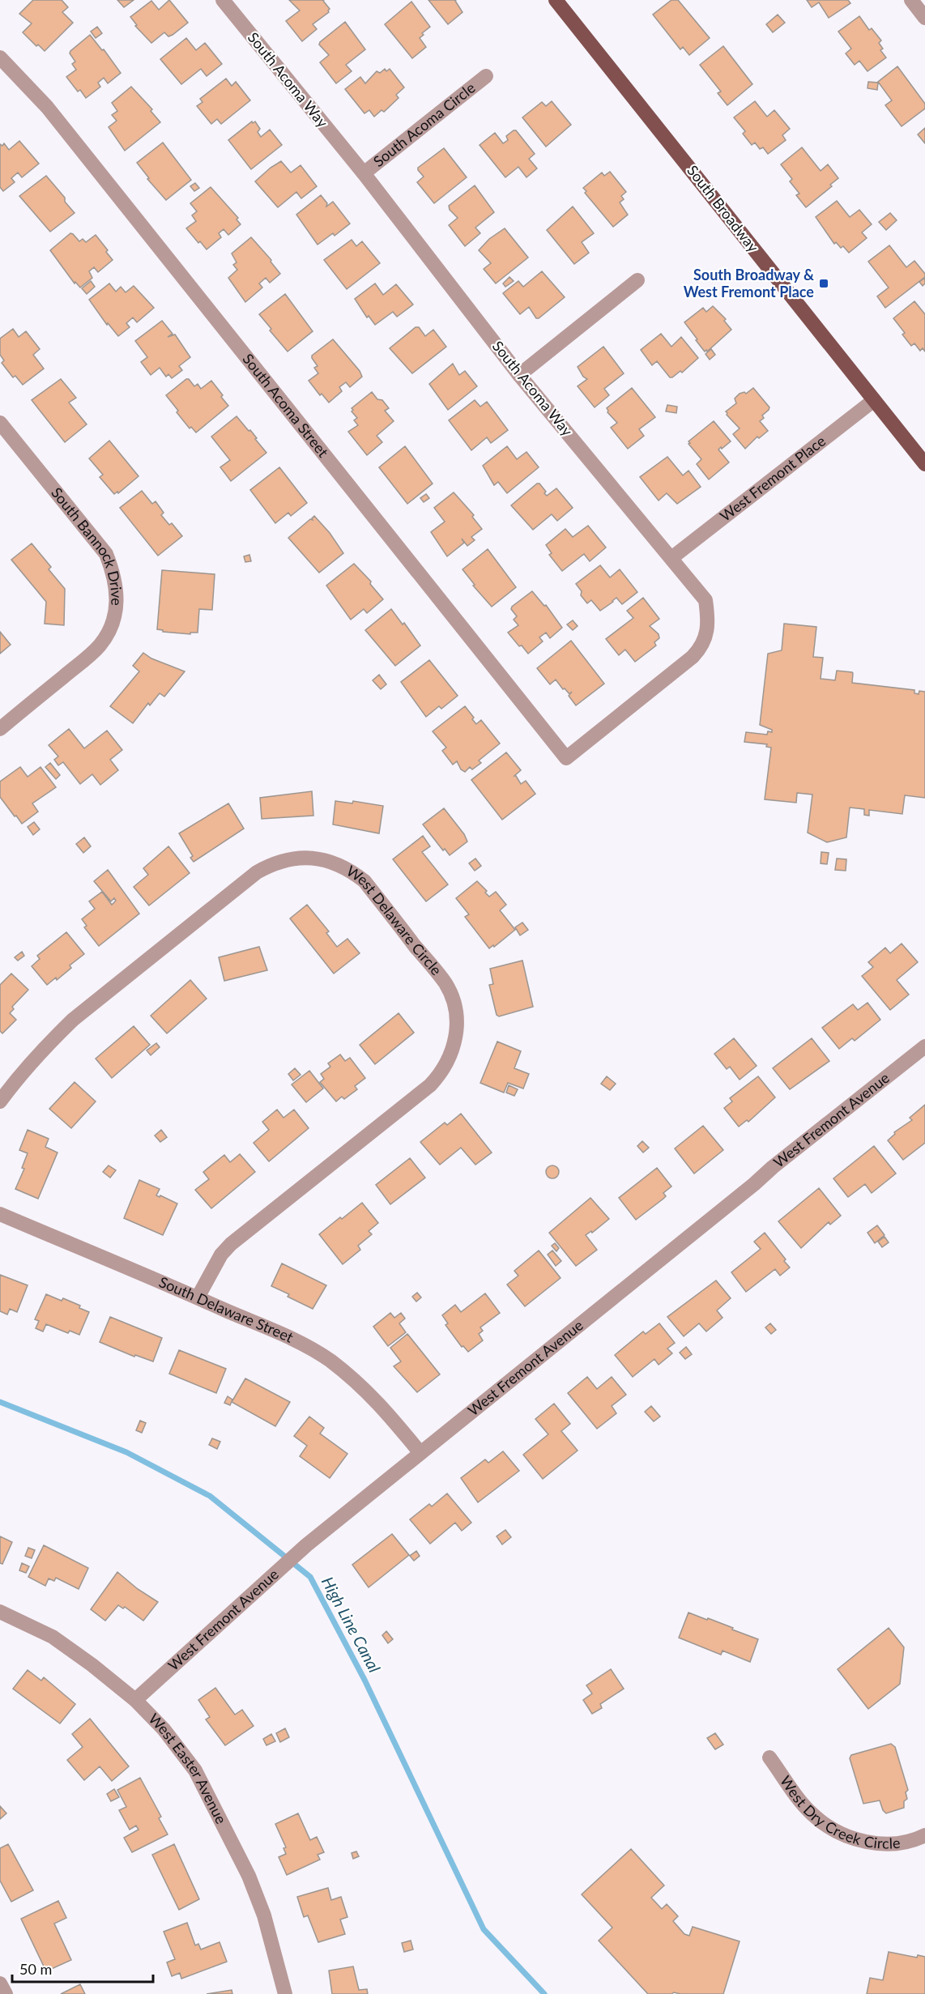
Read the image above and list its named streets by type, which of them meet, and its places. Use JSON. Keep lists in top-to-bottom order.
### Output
{
  "streets": {
    "main road": ["South Broadway"],
    "street": [
      "South Acoma Way",
      "South Acoma Circle",
      "South Acoma Street",
      "West Fremont Place",
      "South Bannock Drive",
      "West Delaware Circle",
      "West Fremont Avenue",
      "South Delaware Street",
      "West Easter Avenue",
      "West Dry Creek Circle"
    ]
  },
  "crossings": [
    ["South Acoma Way", "South Acoma Circle"],
    ["South Acoma Way", "South Acoma Street"],
    ["South Acoma Way", "West Fremont Place"],
    ["South Broadway", "West Fremont Place"],
    ["West Delaware Circle", "South Delaware Street"],
    ["West Fremont Avenue", "South Delaware Street"],
    ["West Fremont Avenue", "West Easter Avenue"]
  ],
  "water": ["High Line Canal"],
  "places": {
    "transit": ["South Broadway & West Fremont Place"]
  },
  "scale_bar": "50 m"
}
